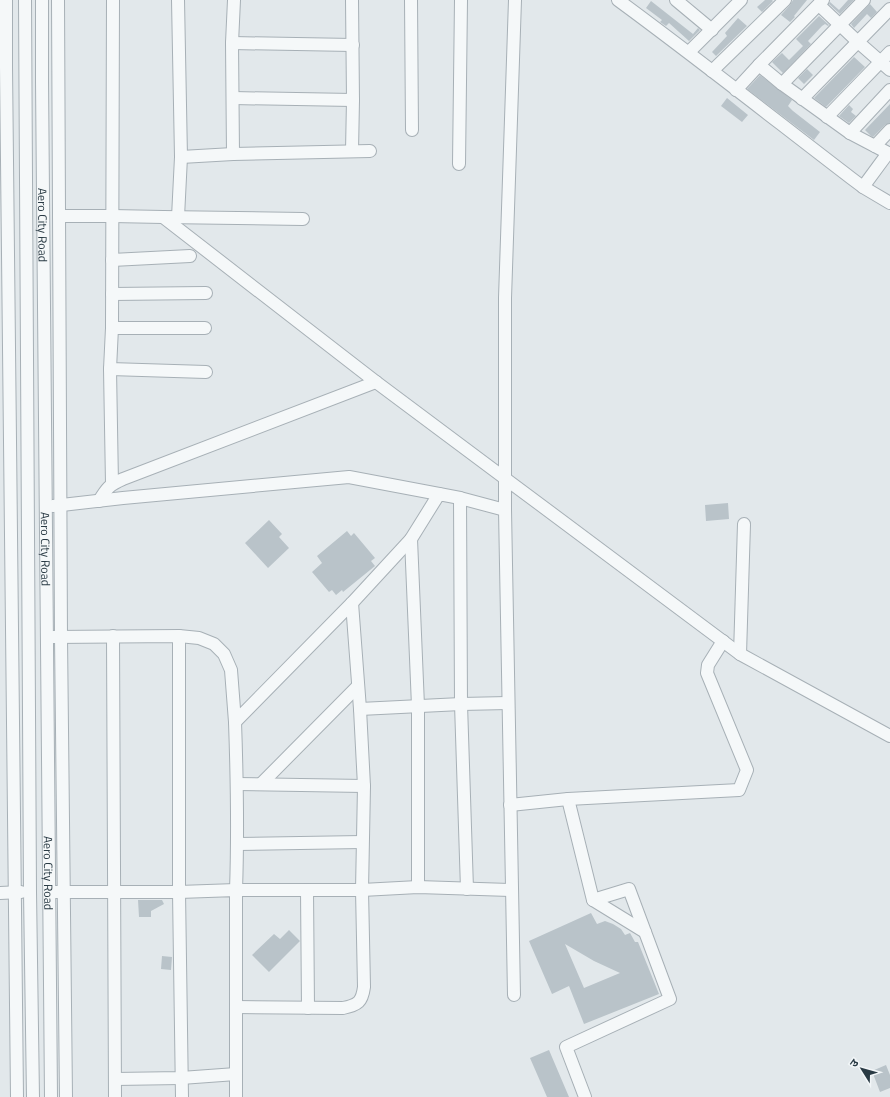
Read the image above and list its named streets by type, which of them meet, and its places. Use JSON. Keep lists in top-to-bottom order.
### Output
{
  "streets": {
    "street": ["Aero City Road"]
  },
  "north": "top left"
}
